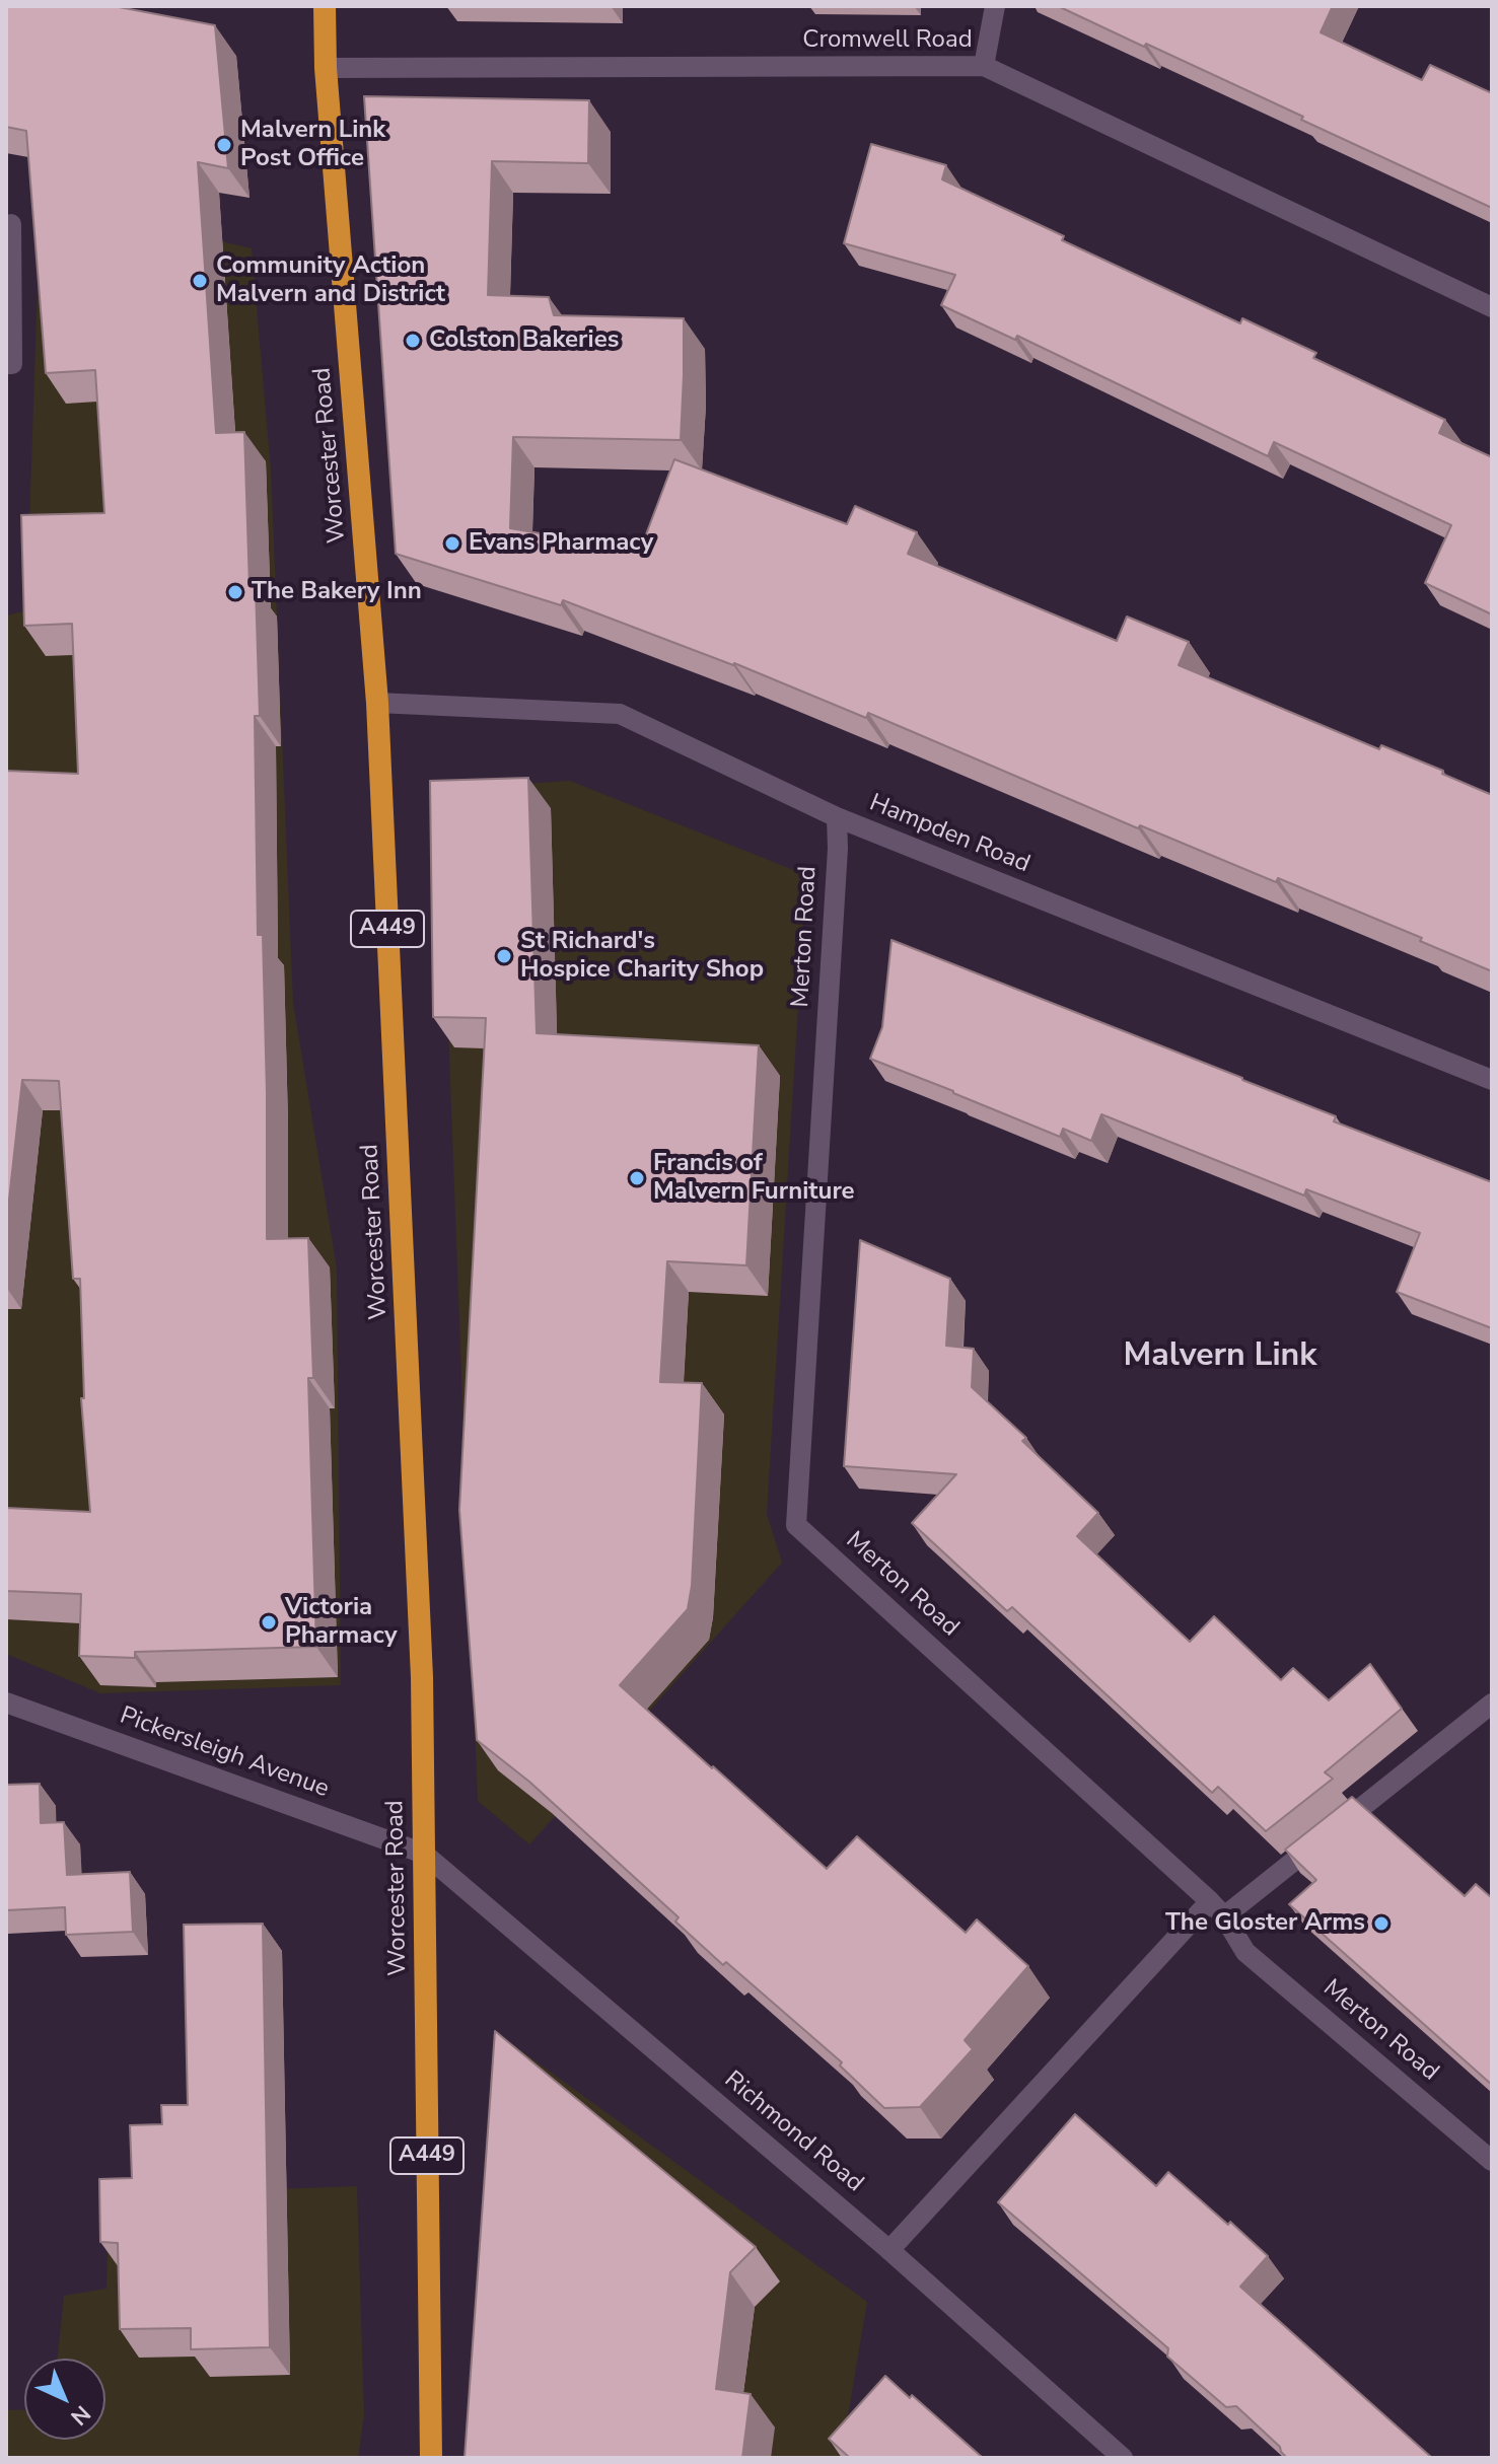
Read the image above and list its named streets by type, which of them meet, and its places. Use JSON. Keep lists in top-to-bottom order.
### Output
{
  "streets": {
    "highway": ["Worcester Road", "A449"],
    "street": [
      "Cromwell Road",
      "Hampden Road",
      "Merton Road",
      "Pickersleigh Avenue",
      "Richmond Road"
    ]
  },
  "crossings": [
    ["Cromwell Road", "Worcester Road"],
    ["Worcester Road", "Hampden Road"],
    ["Worcester Road", "Pickersleigh Avenue"],
    ["Worcester Road", "Richmond Road"],
    ["Hampden Road", "Merton Road"],
    ["Pickersleigh Avenue", "Richmond Road"]
  ],
  "districts": ["Malvern Link"],
  "places": [
    "Malvern Link Post Office",
    "Community Action Malvern and District",
    "Colston Bakeries",
    "Evans Pharmacy",
    "The Bakery Inn",
    "St Richard's Hospice Charity Shop",
    "Francis of Malvern Furniture",
    "Victoria Pharmacy",
    "The Gloster Arms"
  ],
  "north": "bottom right"
}
